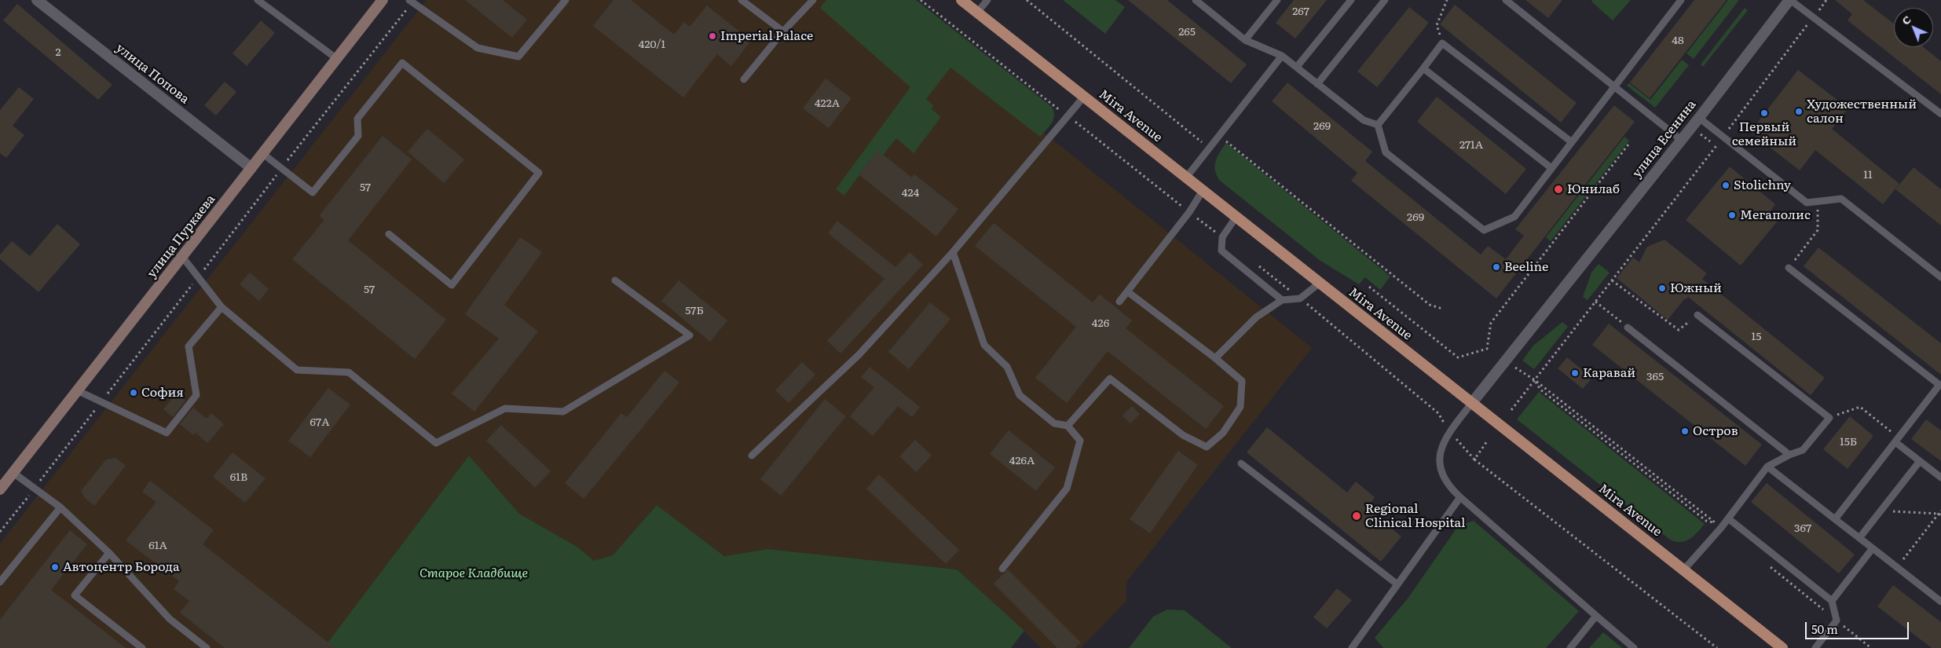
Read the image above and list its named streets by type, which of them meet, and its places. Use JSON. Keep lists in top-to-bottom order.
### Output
{
  "streets": {
    "main road": ["Mira Avenue", "улица Пуркаева"],
    "street": ["улица Попова", "улица Есенина"]
  },
  "crossings": [
    ["улица Попова", "улица Пуркаева"],
    ["Mira Avenue", "улица Есенина"]
  ],
  "parks": ["Старое Кладбище"],
  "places": [
    "Imperial Palace",
    "Художественный салон",
    "Первый семейный",
    "Stolichny",
    "Юнилаб",
    "Мегаполис",
    "Beeline",
    "Южный",
    "Каравай",
    "София",
    "Остров",
    "Regional Clinical Hospital",
    "Автоцентр Борода"
  ],
  "house_numbers": [
    "267",
    "265",
    "48",
    "420/1",
    "2",
    "422А",
    "269",
    "271А",
    "11",
    "57",
    "424",
    "269",
    "57",
    "57Б",
    "426",
    "15",
    "365",
    "67А",
    "15Б",
    "426А",
    "61В",
    "367",
    "61А"
  ],
  "scale_bar": "50 m",
  "north": "top left"
}
